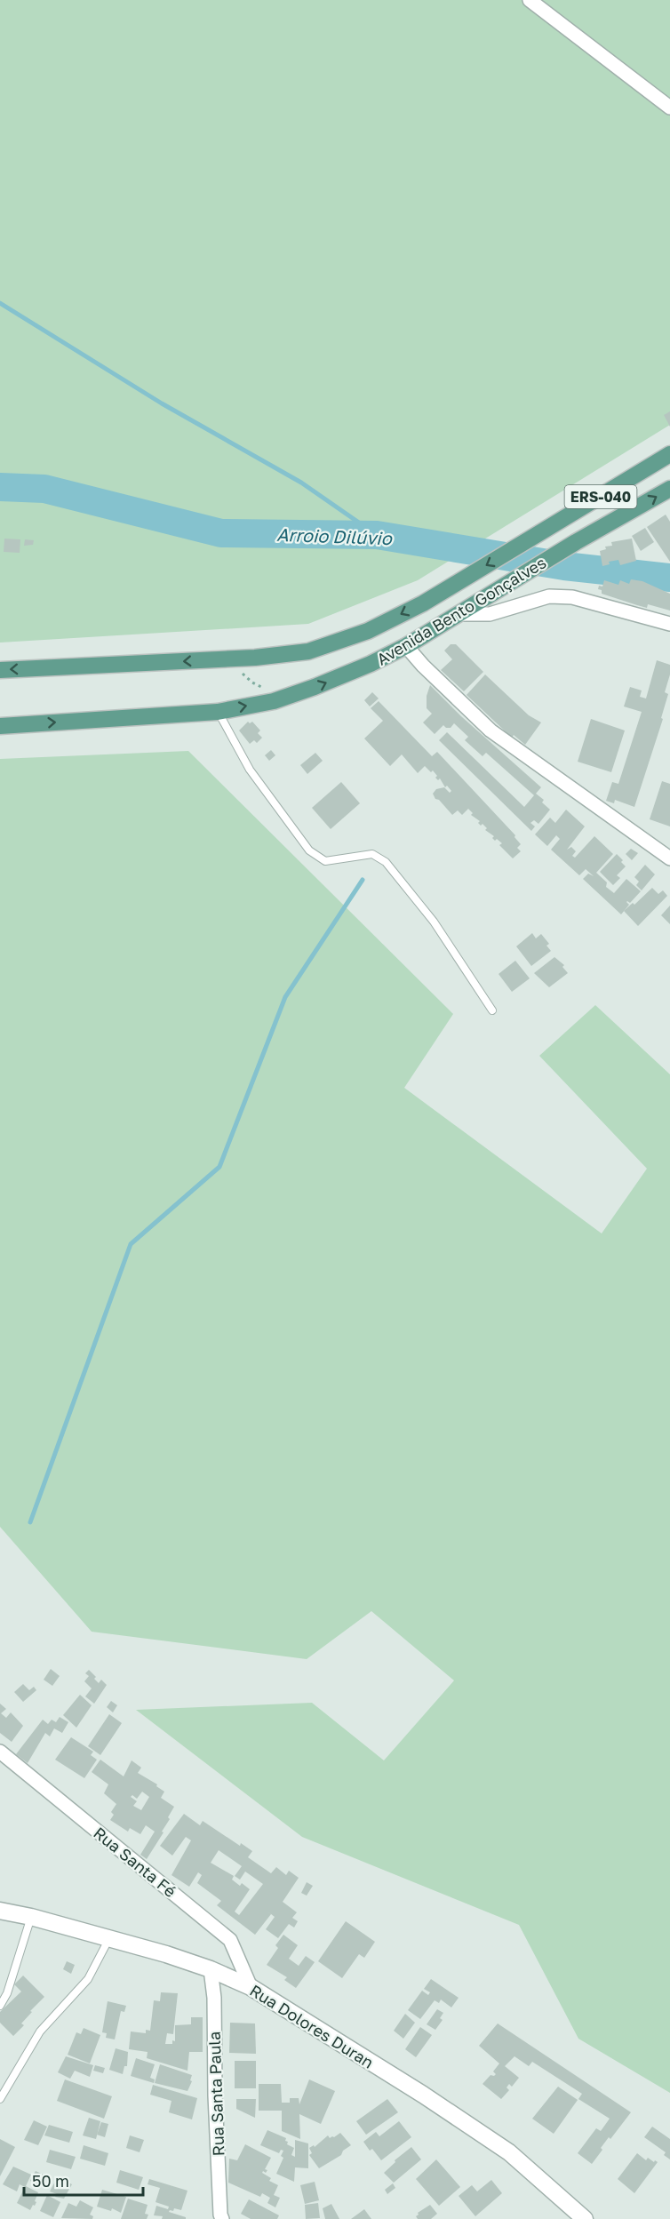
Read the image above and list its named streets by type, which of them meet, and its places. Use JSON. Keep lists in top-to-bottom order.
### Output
{
  "streets": {
    "main road": ["ERS-040", "Avenida Bento Gonçalves"],
    "street": ["Rua Santa Fé", "Rua Dolores Duran", "Rua Santa Paula"]
  },
  "crossings": [
    ["Rua Santa Fé", "Rua Dolores Duran"],
    ["Rua Dolores Duran", "Rua Santa Paula"]
  ],
  "water": ["Arroio Dilúvio"],
  "scale_bar": "50 m"
}
